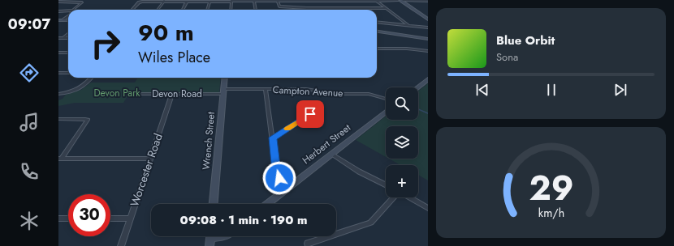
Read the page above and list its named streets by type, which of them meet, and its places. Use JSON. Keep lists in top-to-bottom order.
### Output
{
  "streets": {
    "street": [
      "Campton Avenue",
      "Devon Road",
      "Wrench Street",
      "Herbert Street",
      "Worcester Road"
    ]
  },
  "crossings": [
    ["Campton Avenue", "Devon Road"],
    ["Campton Avenue", "Wrench Street"],
    ["Devon Road", "Wrench Street"],
    ["Devon Road", "Worcester Road"]
  ],
  "parks": ["Devon Park"],
  "page": {
    "tabs": "09:07",
    "turn": ["90 m", "Wiles Place"],
    "song": ["Blue Orbit", "Sona"],
    "map_buttons": "+",
    "limit": "30",
    "trip": "09:08 · 1 min · 190 m",
    "gauge": ["29", "km/h"]
  }
}
